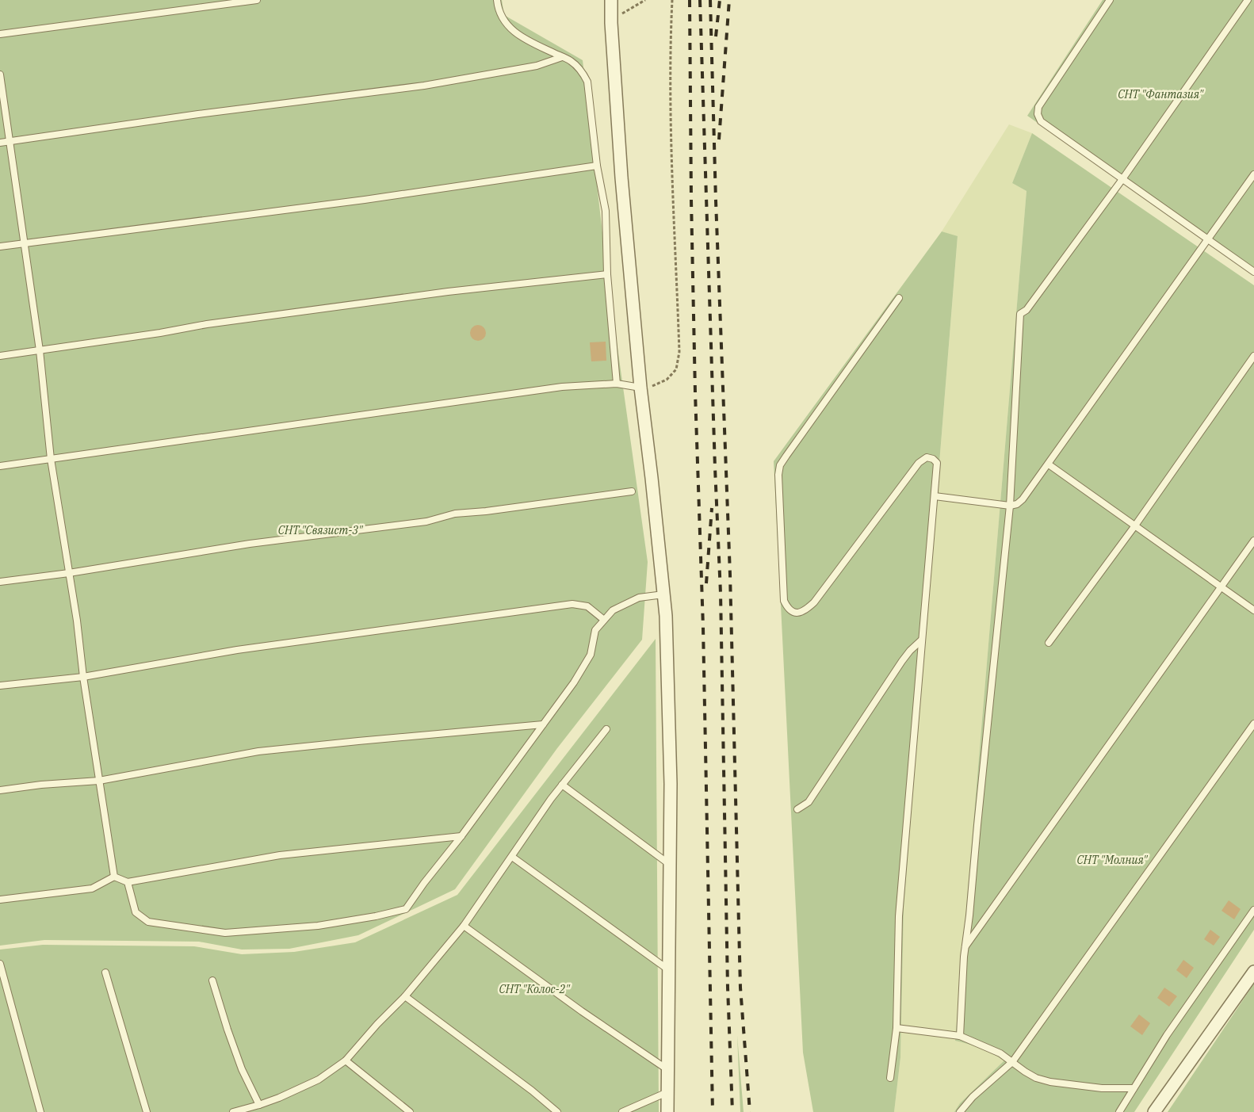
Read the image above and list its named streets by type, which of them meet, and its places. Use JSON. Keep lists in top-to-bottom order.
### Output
{
  "parks": [
    "СНТ \"Фантазия\"",
    "СНТ \"Связист-3\"",
    "СНТ \"Молния\"",
    "СНТ \"Колос-2\""
  ]
}
